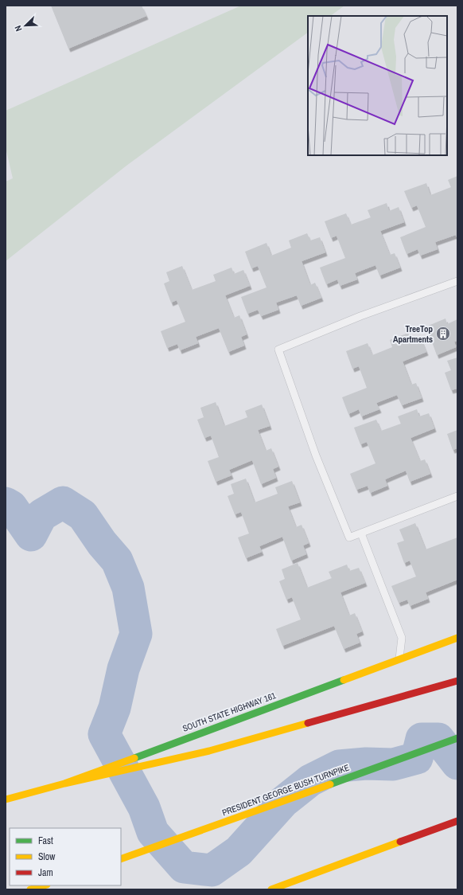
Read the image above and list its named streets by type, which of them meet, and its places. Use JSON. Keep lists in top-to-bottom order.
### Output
{
  "streets": {
    "main road": ["SOUTH STATE HIGHWAY 161", "PRESIDENT GEORGE BUSH TURNPIKE"]
  },
  "places": {
    "building": ["TreeTop Apartments"]
  },
  "legend": ["Fast", "Slow", "Jam"],
  "north": "bottom left"
}
